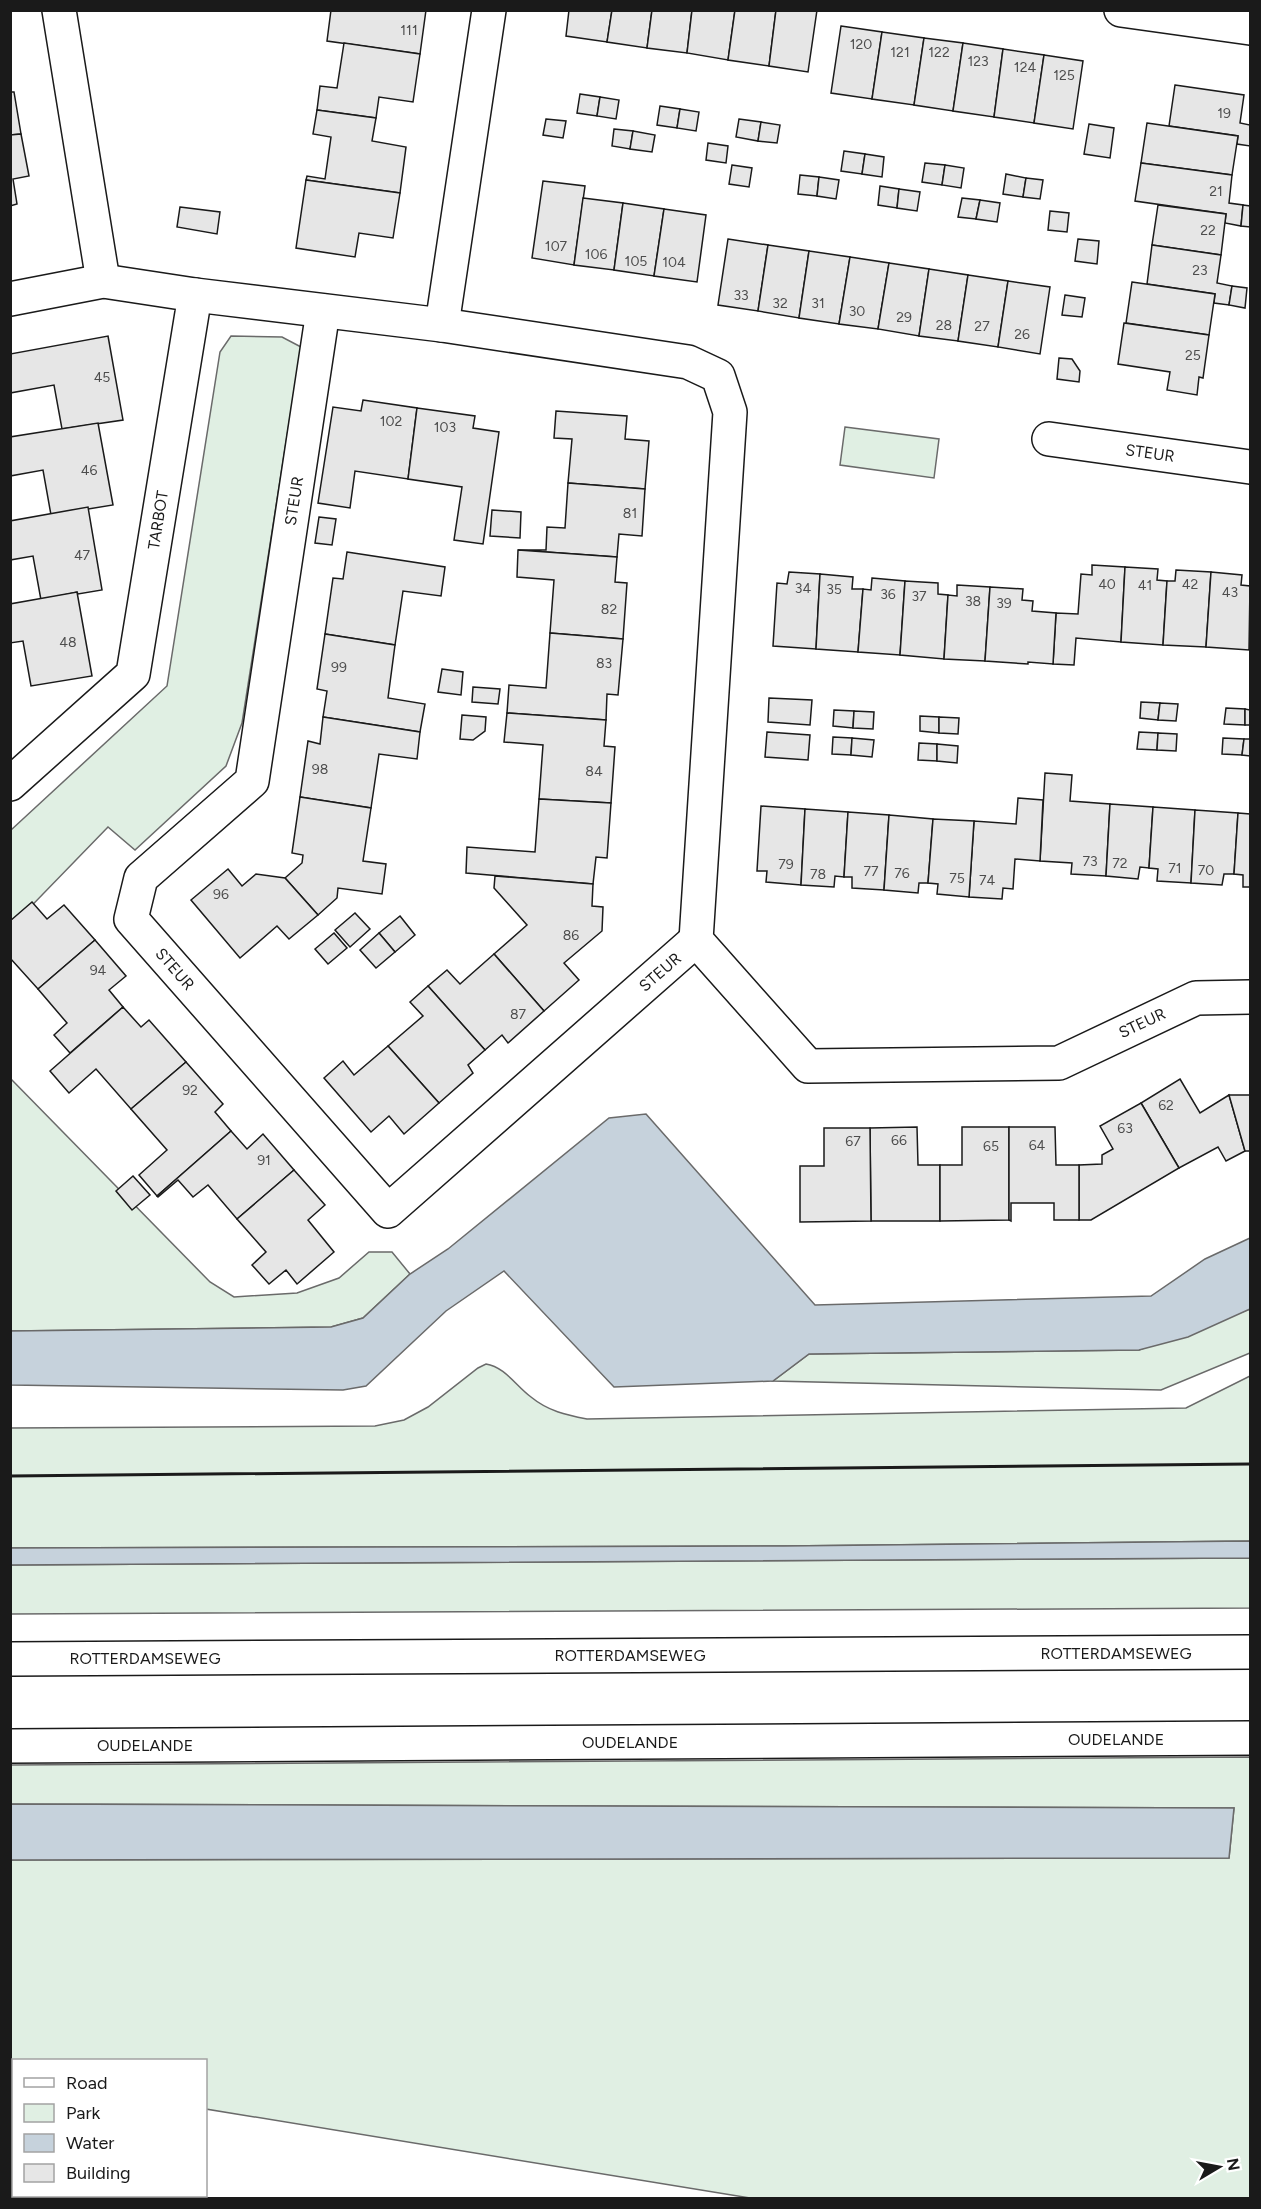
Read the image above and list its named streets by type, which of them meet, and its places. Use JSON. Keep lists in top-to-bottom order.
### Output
{
  "streets": {
    "street": [
      "STEUR",
      "TARBOT",
      "ROTTERDAMSEWEG",
      "OUDELANDE"
    ]
  },
  "crossings": [
    ["STEUR", "TARBOT"]
  ],
  "house_numbers": [
    "111",
    "120",
    "121",
    "122",
    "123",
    "124",
    "125",
    "19",
    "21",
    "22",
    "107",
    "106",
    "105",
    "104",
    "23",
    "33",
    "32",
    "31",
    "30",
    "29",
    "28",
    "27",
    "26",
    "25",
    "45",
    "102",
    "103",
    "46",
    "81",
    "47",
    "40",
    "42",
    "41",
    "34",
    "35",
    "43",
    "36",
    "37",
    "38",
    "39",
    "82",
    "48",
    "83",
    "99",
    "98",
    "84",
    "73",
    "72",
    "79",
    "71",
    "70",
    "77",
    "76",
    "78",
    "75",
    "74",
    "96",
    "86",
    "94",
    "87",
    "92",
    "62",
    "63",
    "66",
    "67",
    "64",
    "65",
    "91"
  ],
  "legend": [
    "Road",
    "Park",
    "Water",
    "Building"
  ],
  "north": "right"
}
